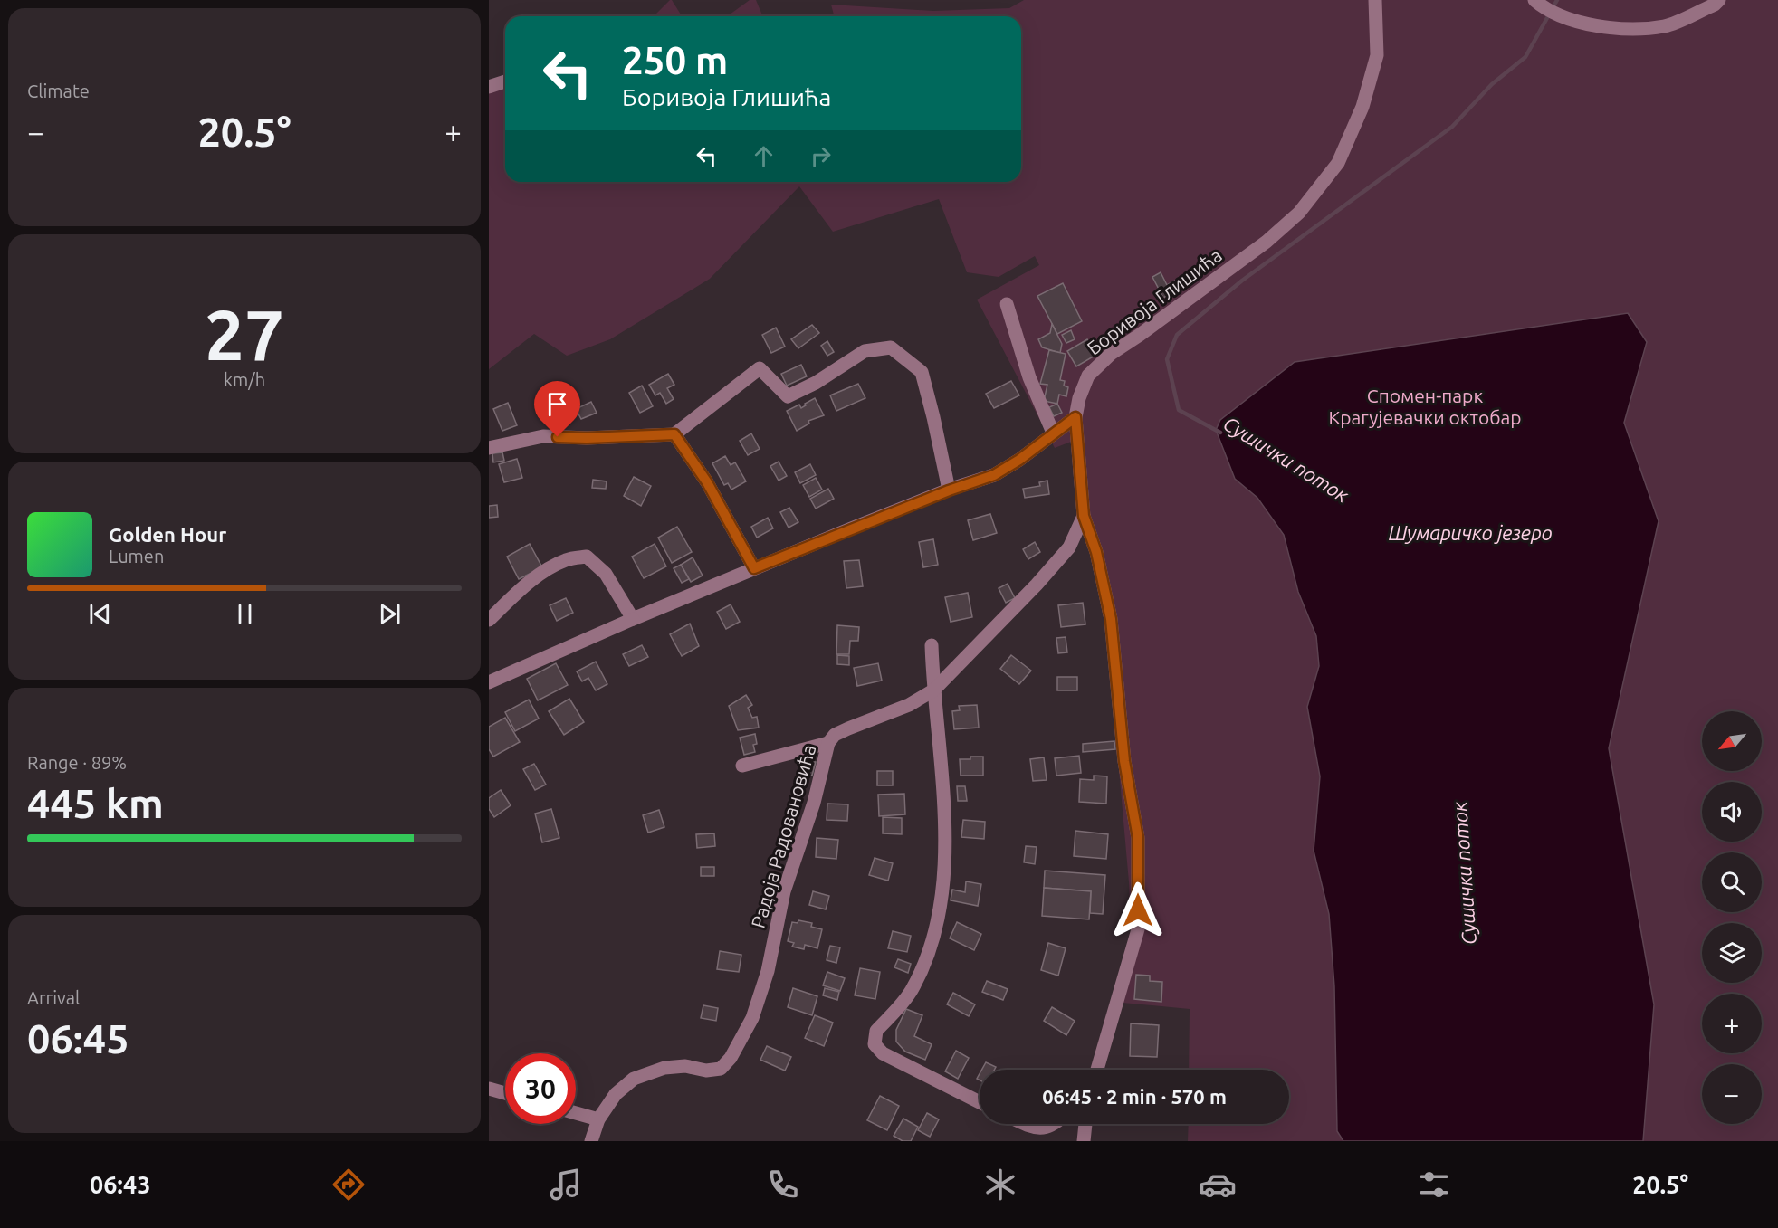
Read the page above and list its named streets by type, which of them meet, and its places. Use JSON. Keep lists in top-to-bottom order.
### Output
{
  "streets": {
    "street": ["Боривоја Глишића", "Радоја Радовановића"]
  },
  "crossings": [
    ["Боривоја Глишића", "Радоја Радовановића"]
  ],
  "water": ["Сушички поток", "Шумаричко језеро"],
  "parks": ["Спомен-парк Крагујевачки октобар"],
  "north": "bottom left",
  "page": {
    "tile": [
      "Climate",
      ["27", "km/h"],
      ["Range · 89%", "445 km"],
      ["Arrival", "06:45"]
    ],
    "turn": ["250 m", "Боривоја Глишића"],
    "heat": ["−", "20.5°", "+"],
    "song": ["Golden Hour", "Lumen"],
    "map_buttons": ["+", "−"],
    "limit": "30",
    "trip": "06:45 · 2 min · 570 m",
    "tabs": ["06:43", "20.5°"]
  }
}
